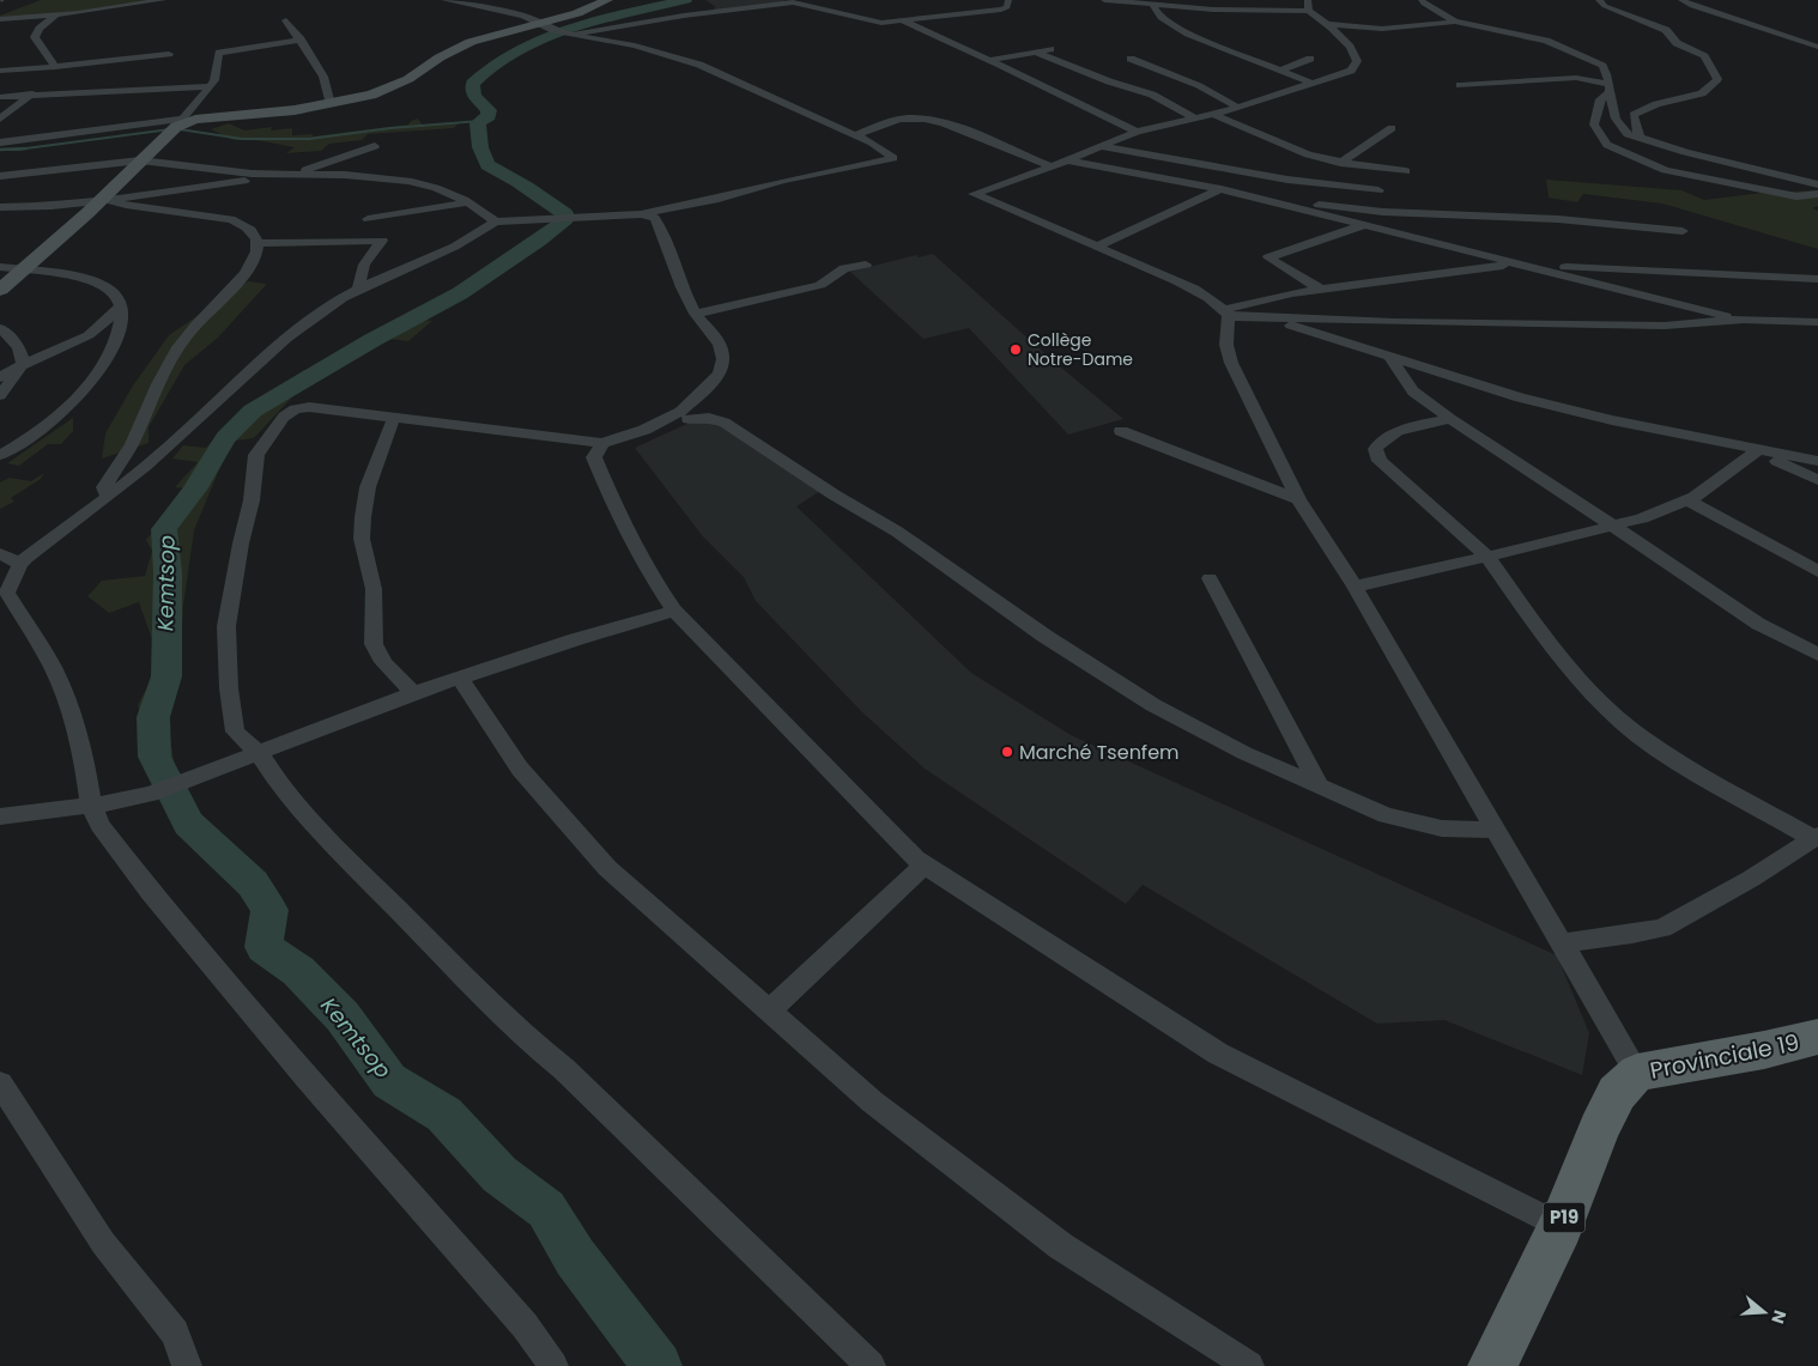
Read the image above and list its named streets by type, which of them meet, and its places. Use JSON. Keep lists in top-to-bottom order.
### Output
{
  "streets": {
    "main road": ["Provinciale 19", "P19"]
  },
  "water": ["Kemtsop"],
  "places": ["Collège Notre-Dame", "Marché Tsenfem"],
  "north": "right"
}
